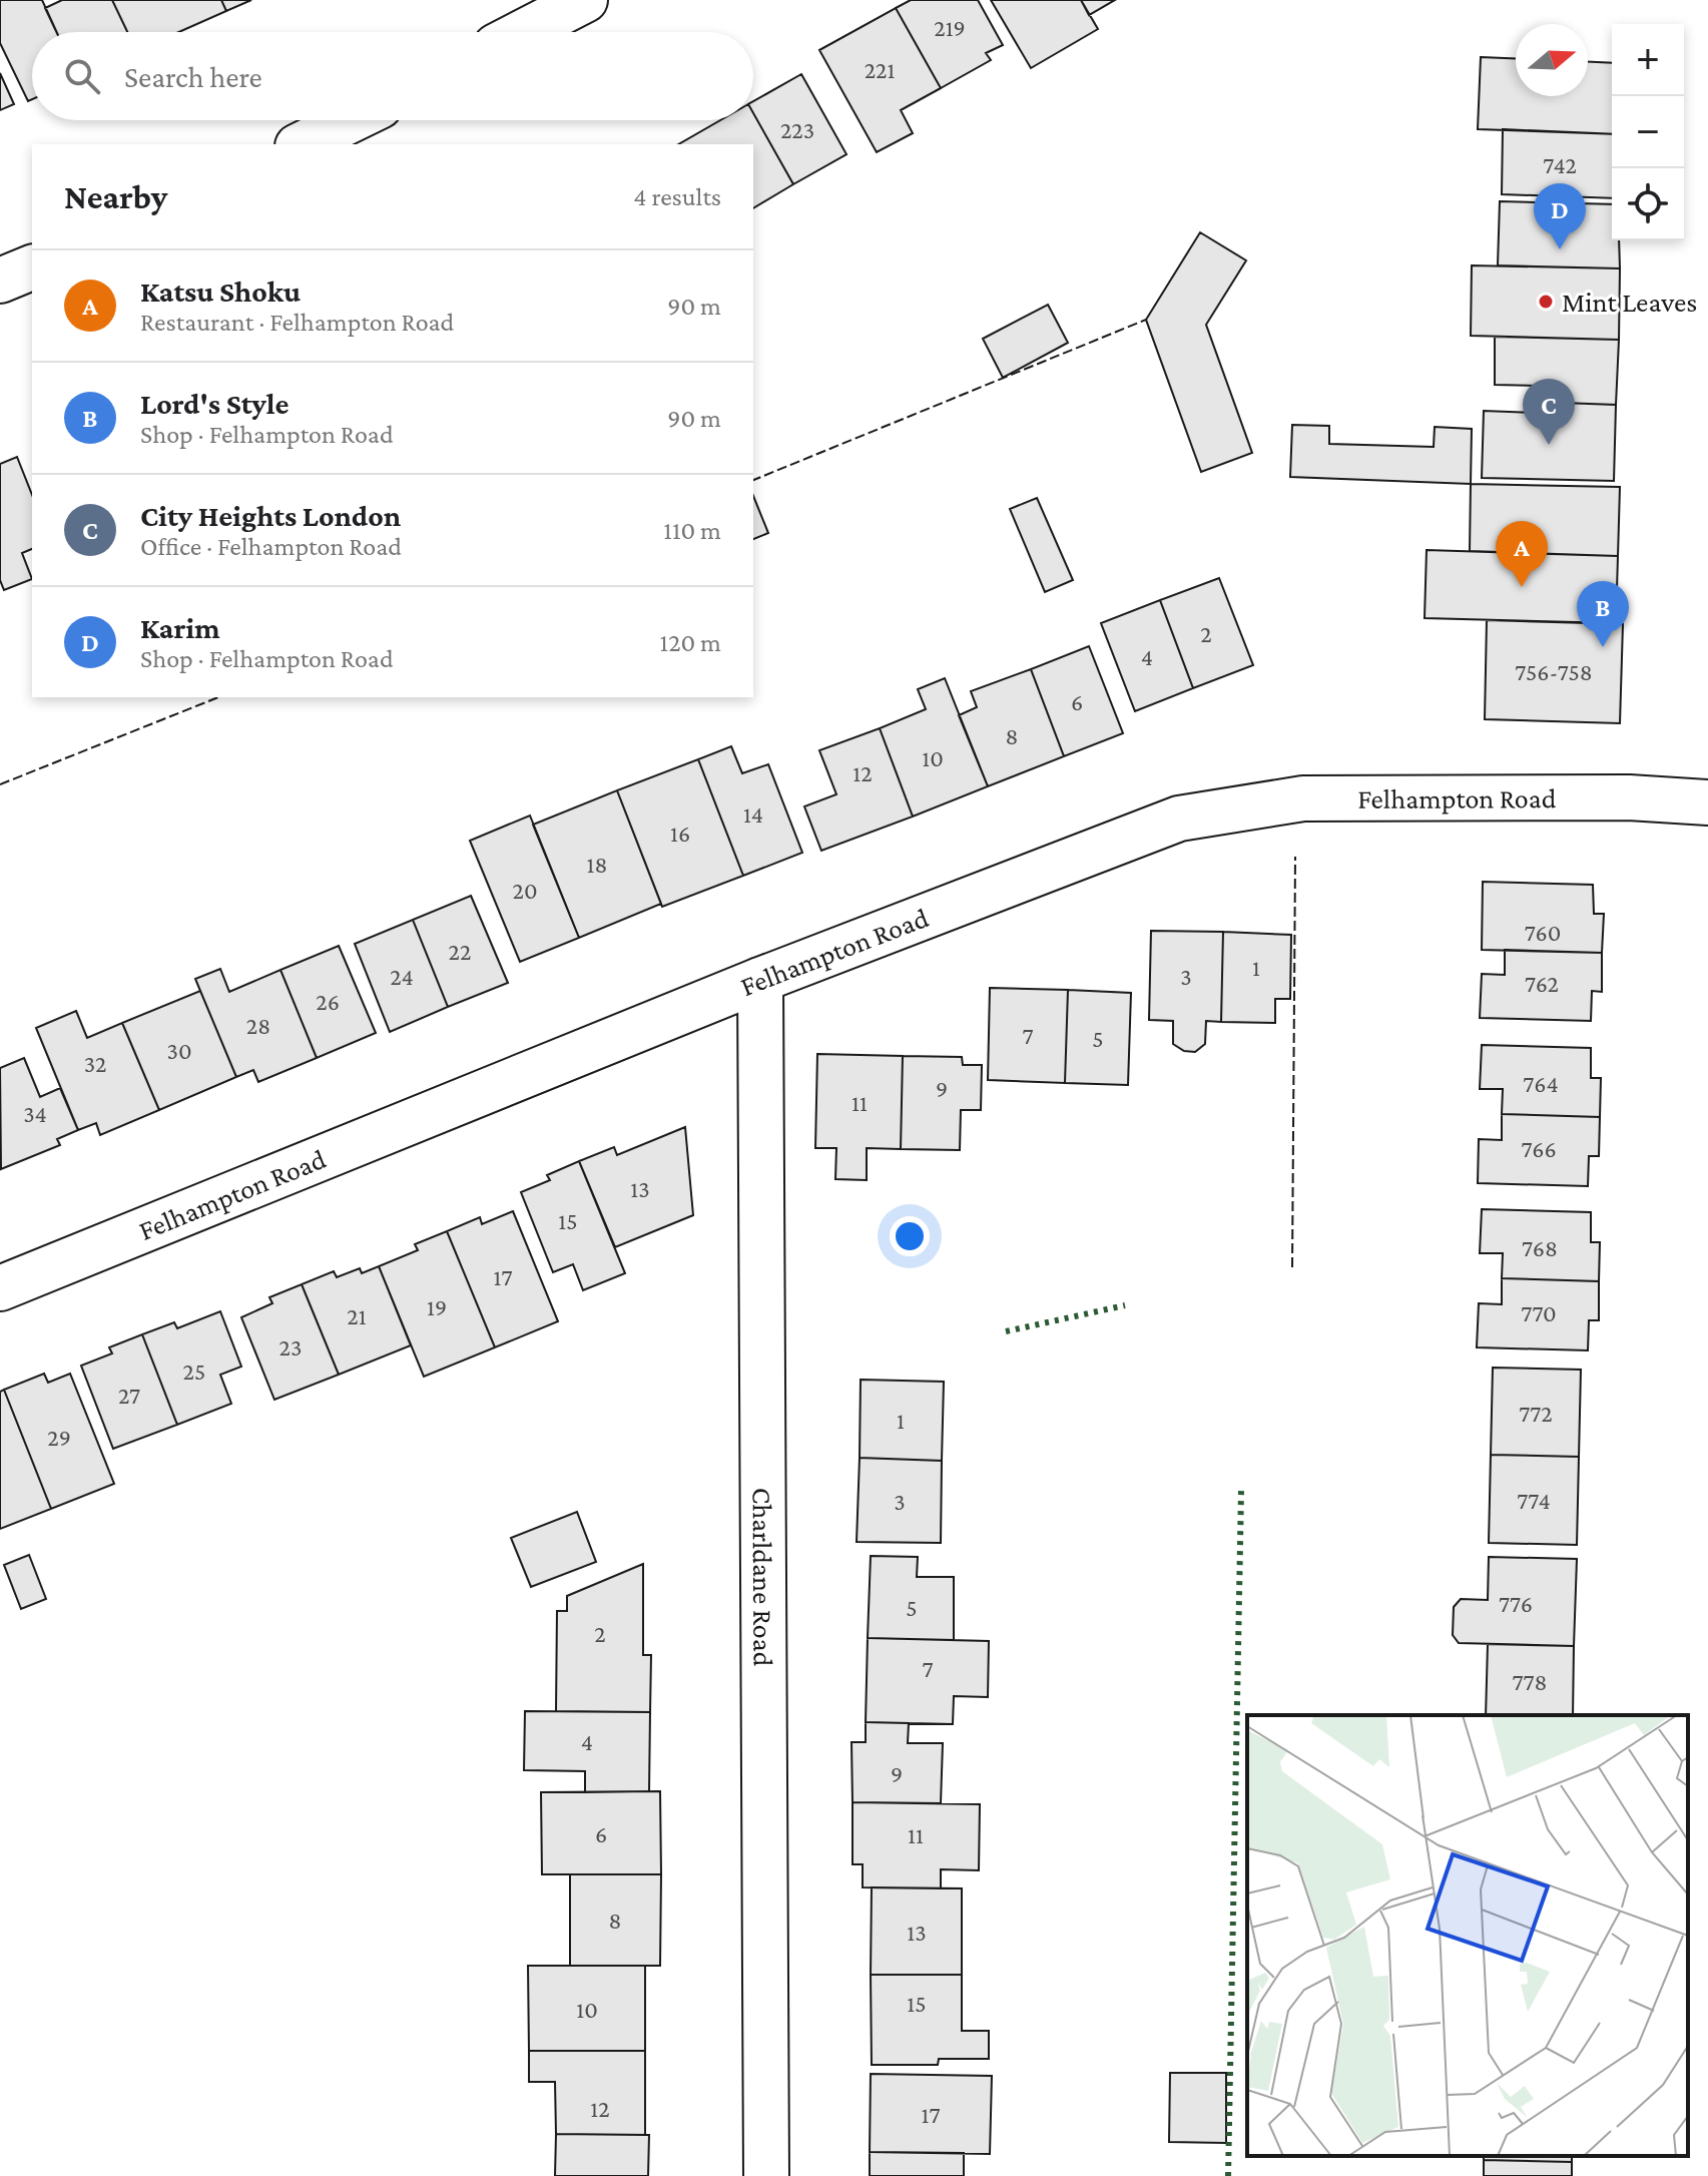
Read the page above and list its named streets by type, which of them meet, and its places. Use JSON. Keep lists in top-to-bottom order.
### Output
{
  "streets": {
    "street": ["Felhampton Road", "Charldane Road"]
  },
  "crossings": [
    ["Felhampton Road", "Charldane Road"]
  ],
  "places": ["Mint Leaves"],
  "house_numbers": [
    "219",
    "221",
    "223",
    "742",
    "2",
    "4",
    "756-758",
    "6",
    "8",
    "10",
    "12",
    "14",
    "16",
    "18",
    "20",
    "760",
    "22",
    "1",
    "24",
    "3",
    "762",
    "26",
    "28",
    "7",
    "5",
    "30",
    "32",
    "764",
    "9",
    "11",
    "34",
    "766",
    "13",
    "15",
    "768",
    "17",
    "19",
    "770",
    "21",
    "23",
    "25",
    "27",
    "772",
    "1",
    "29",
    "774",
    "3",
    "776",
    "5",
    "2",
    "7",
    "778",
    "4",
    "9",
    "6",
    "11",
    "8",
    "13",
    "15",
    "10",
    "12",
    "17"
  ],
  "north": "right",
  "page": {
    "map_buttons": ["+", "−"],
    "search": "Search here",
    "heading": ["Nearby", "4 results"],
    "pins": [
      "D",
      "C",
      "A",
      "B"
    ],
    "list": [
      {
        "mark": "A",
        "name": "Katsu Shoku",
        "note": "Restaurant · Felhampton Road",
        "value": "90 m"
      },
      {
        "mark": "B",
        "name": "Lord's Style",
        "note": "Shop · Felhampton Road",
        "value": "90 m"
      },
      {
        "mark": "C",
        "name": "City Heights London",
        "note": "Office · Felhampton Road",
        "value": "110 m"
      },
      {
        "mark": "D",
        "name": "Karim",
        "note": "Shop · Felhampton Road",
        "value": "120 m"
      }
    ]
  }
}
